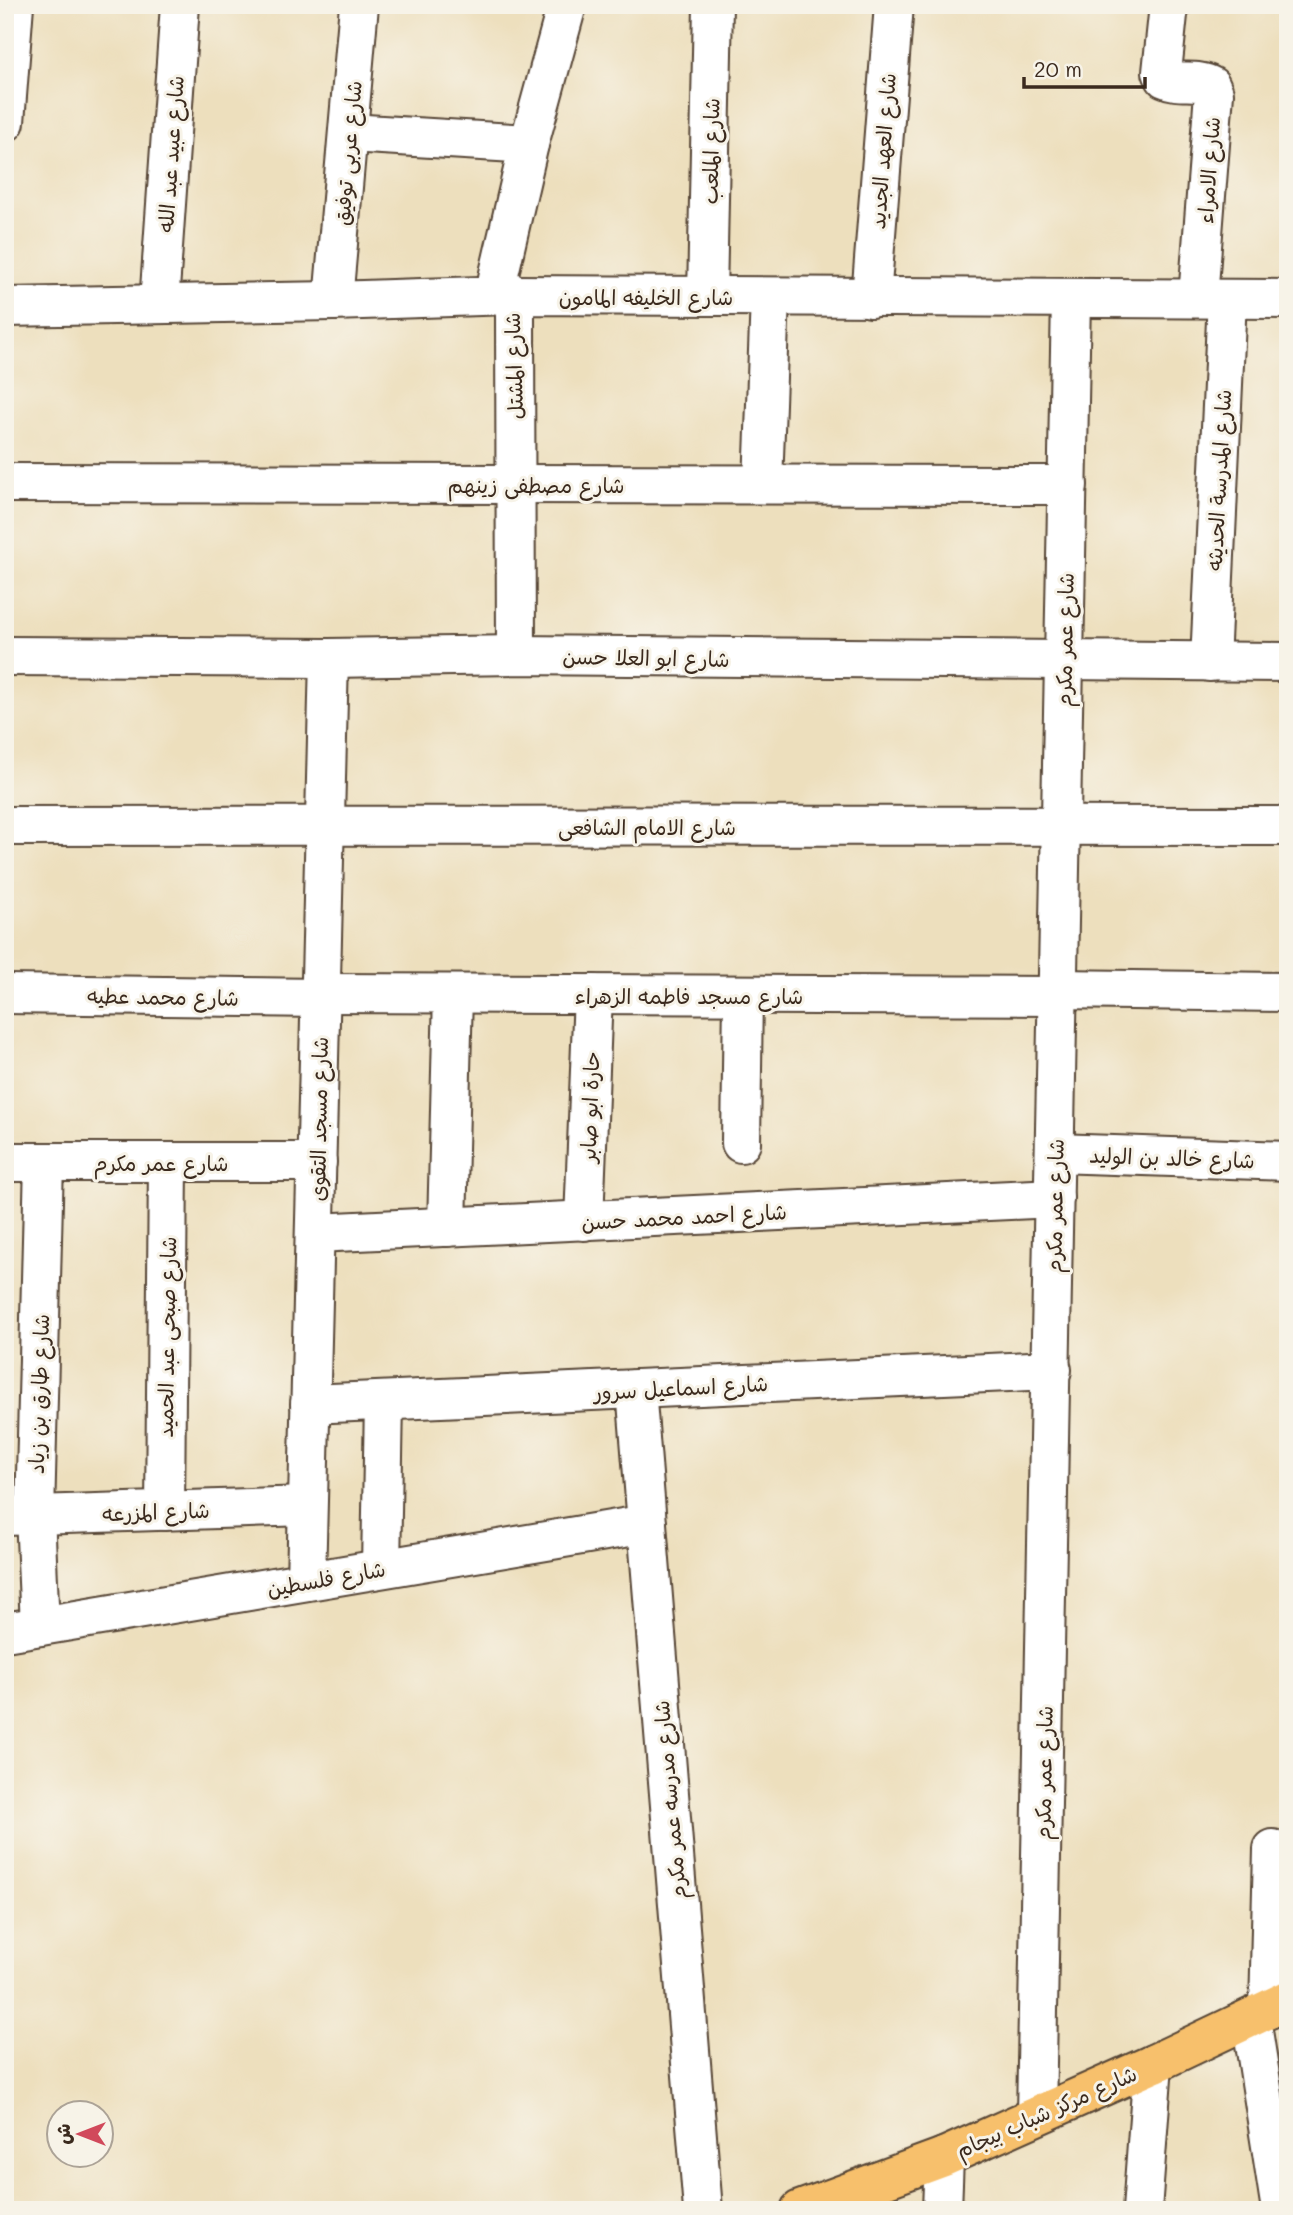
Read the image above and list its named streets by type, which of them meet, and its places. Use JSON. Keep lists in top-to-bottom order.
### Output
{
  "streets": {
    "main road": ["شارع مركز شباب بيجام"],
    "street": [
      "شارع الملعب",
      "شارع العهد الجديد",
      "شارع عربى توفيق",
      "شارع عبيد عبد الله",
      "شارع الامراء",
      "شارع الخليفه المامون",
      "شارع المشتل",
      "شارع المدرسة الحديثه",
      "شارع مصطفى زينهم",
      "شارع عمر مكرم",
      "شارع ابو العلا حسن",
      "شارع الامام الشافعى",
      "شارع مسجد فاطمه الزهراء",
      "شارع محمد عطيه",
      "حارة ابو صابر",
      "شارع مسجد التقوى",
      "شارع خالد بن الوليد",
      "شارع احمد محمد حسن",
      "شارع صبحى عبد الحميد",
      "شارع اسماعيل سرور",
      "شارع طارق بن زياد",
      "شارع المزرعه",
      "شارع فلسطين",
      "شارع مدرسه عمر مكرم"
    ]
  },
  "crossings": [
    ["شارع الملعب", "شارع الخليفه المامون"],
    ["شارع العهد الجديد", "شارع الخليفه المامون"],
    ["شارع عربى توفيق", "شارع الخليفه المامون"],
    ["شارع عبيد عبد الله", "شارع الخليفه المامون"],
    ["شارع الامراء", "شارع الخليفه المامون"],
    ["شارع الامراء", "شارع المدرسة الحديثه"],
    ["شارع الخليفه المامون", "شارع المشتل"],
    ["شارع الخليفه المامون", "شارع المدرسة الحديثه"],
    ["شارع الخليفه المامون", "شارع عمر مكرم"],
    ["شارع المشتل", "شارع مصطفى زينهم"],
    ["شارع المشتل", "شارع ابو العلا حسن"],
    ["شارع المدرسة الحديثه", "شارع ابو العلا حسن"],
    ["شارع مصطفى زينهم", "شارع عمر مكرم"],
    ["شارع عمر مكرم", "شارع ابو العلا حسن"],
    ["شارع عمر مكرم", "شارع الامام الشافعى"],
    ["شارع عمر مكرم", "شارع مسجد فاطمه الزهراء"],
    ["شارع عمر مكرم", "شارع مسجد التقوى"],
    ["شارع عمر مكرم", "شارع خالد بن الوليد"],
    ["شارع عمر مكرم", "شارع احمد محمد حسن"],
    ["شارع عمر مكرم", "شارع صبحى عبد الحميد"],
    ["شارع عمر مكرم", "شارع اسماعيل سرور"],
    ["شارع عمر مكرم", "شارع طارق بن زياد"],
    ["شارع عمر مكرم", "شارع مركز شباب بيجام"],
    ["شارع ابو العلا حسن", "شارع مسجد التقوى"],
    ["شارع الامام الشافعى", "شارع مسجد التقوى"],
    ["شارع مسجد فاطمه الزهراء", "شارع محمد عطيه"],
    ["شارع مسجد فاطمه الزهراء", "حارة ابو صابر"],
    ["شارع مسجد فاطمه الزهراء", "شارع مسجد التقوى"],
    ["شارع محمد عطيه", "شارع مسجد التقوى"],
    ["حارة ابو صابر", "شارع احمد محمد حسن"],
    ["شارع مسجد التقوى", "شارع احمد محمد حسن"],
    ["شارع مسجد التقوى", "شارع اسماعيل سرور"],
    ["شارع مسجد التقوى", "شارع المزرعه"],
    ["شارع مسجد التقوى", "شارع فلسطين"],
    ["شارع صبحى عبد الحميد", "شارع المزرعه"],
    ["شارع اسماعيل سرور", "شارع مدرسه عمر مكرم"],
    ["شارع طارق بن زياد", "شارع المزرعه"],
    ["شارع طارق بن زياد", "شارع فلسطين"],
    ["شارع فلسطين", "شارع مدرسه عمر مكرم"]
  ],
  "scale_bar": "20 m",
  "north": "left"
}
